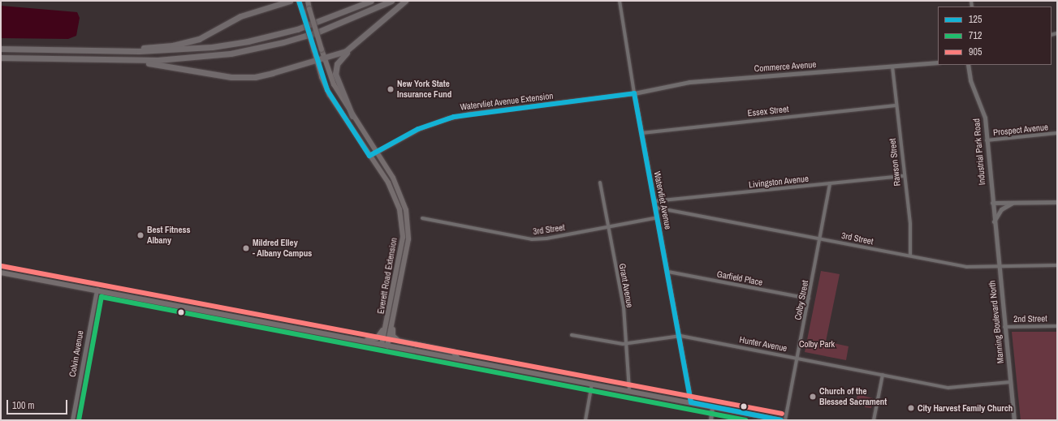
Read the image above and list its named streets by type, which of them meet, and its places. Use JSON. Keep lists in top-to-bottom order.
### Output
{
  "streets": {
    "main road": ["Everett Road Extension"],
    "street": [
      "Commerce Avenue",
      "Watervliet Avenue Extension",
      "Essex Street",
      "Prospect Avenue",
      "Industrial Park Road",
      "Rawson Street",
      "Livingston Avenue",
      "Watervliet Avenue",
      "3rd Street",
      "Garfield Place",
      "Grant Avenue",
      "Colby Street",
      "2nd Street",
      "Manning Boulevard North",
      "Hunter Avenue",
      "Colvin Avenue"
    ]
  },
  "crossings": [
    ["Commerce Avenue", "Watervliet Avenue Extension"],
    ["Commerce Avenue", "Rawson Street"],
    ["Commerce Avenue", "Watervliet Avenue"],
    ["Watervliet Avenue Extension", "Watervliet Avenue"],
    ["Watervliet Avenue Extension", "Everett Road Extension"],
    ["Essex Street", "Rawson Street"],
    ["Essex Street", "Watervliet Avenue"],
    ["Prospect Avenue", "Industrial Park Road"],
    ["Industrial Park Road", "Manning Boulevard North"],
    ["Rawson Street", "Livingston Avenue"],
    ["Rawson Street", "3rd Street"],
    ["Livingston Avenue", "Watervliet Avenue"],
    ["Livingston Avenue", "Colby Street"],
    ["Watervliet Avenue", "3rd Street"],
    ["Watervliet Avenue", "Garfield Place"],
    ["Watervliet Avenue", "Hunter Avenue"],
    ["3rd Street", "Grant Avenue"],
    ["3rd Street", "Colby Street"],
    ["3rd Street", "Manning Boulevard North"],
    ["Garfield Place", "Colby Street"],
    ["Grant Avenue", "Hunter Avenue"],
    ["Colby Street", "Hunter Avenue"],
    ["2nd Street", "Manning Boulevard North"],
    ["Manning Boulevard North", "Hunter Avenue"]
  ],
  "parks": ["Colby Park"],
  "places": [
    "New York State Insurance Fund",
    "Best Fitness Albany",
    "Mildred Elley - Albany Campus",
    "Church of the Blessed Sacrament",
    "City Harvest Family Church"
  ],
  "lines": ["transit line 125", "transit line 905", "transit line 712"],
  "legend": ["125", "712", "905"],
  "scale_bar": "100 m"
}
